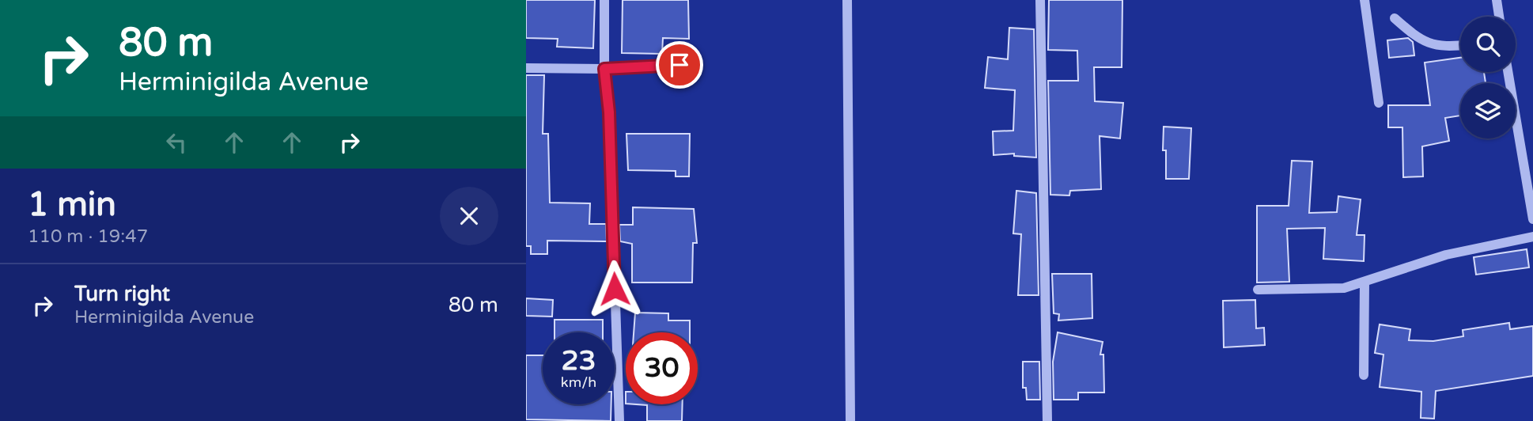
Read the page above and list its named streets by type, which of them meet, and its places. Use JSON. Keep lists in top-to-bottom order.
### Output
{
  "page": {
    "turn": ["80 m", "Herminigilda Avenue"],
    "heading": ["1 min", "110 m · 19:47"],
    "list": [
      {
        "name": "Turn right",
        "note": "Herminigilda Avenue",
        "value": "80 m"
      }
    ],
    "speed": "23 km/h",
    "limit": "30"
  }
}
